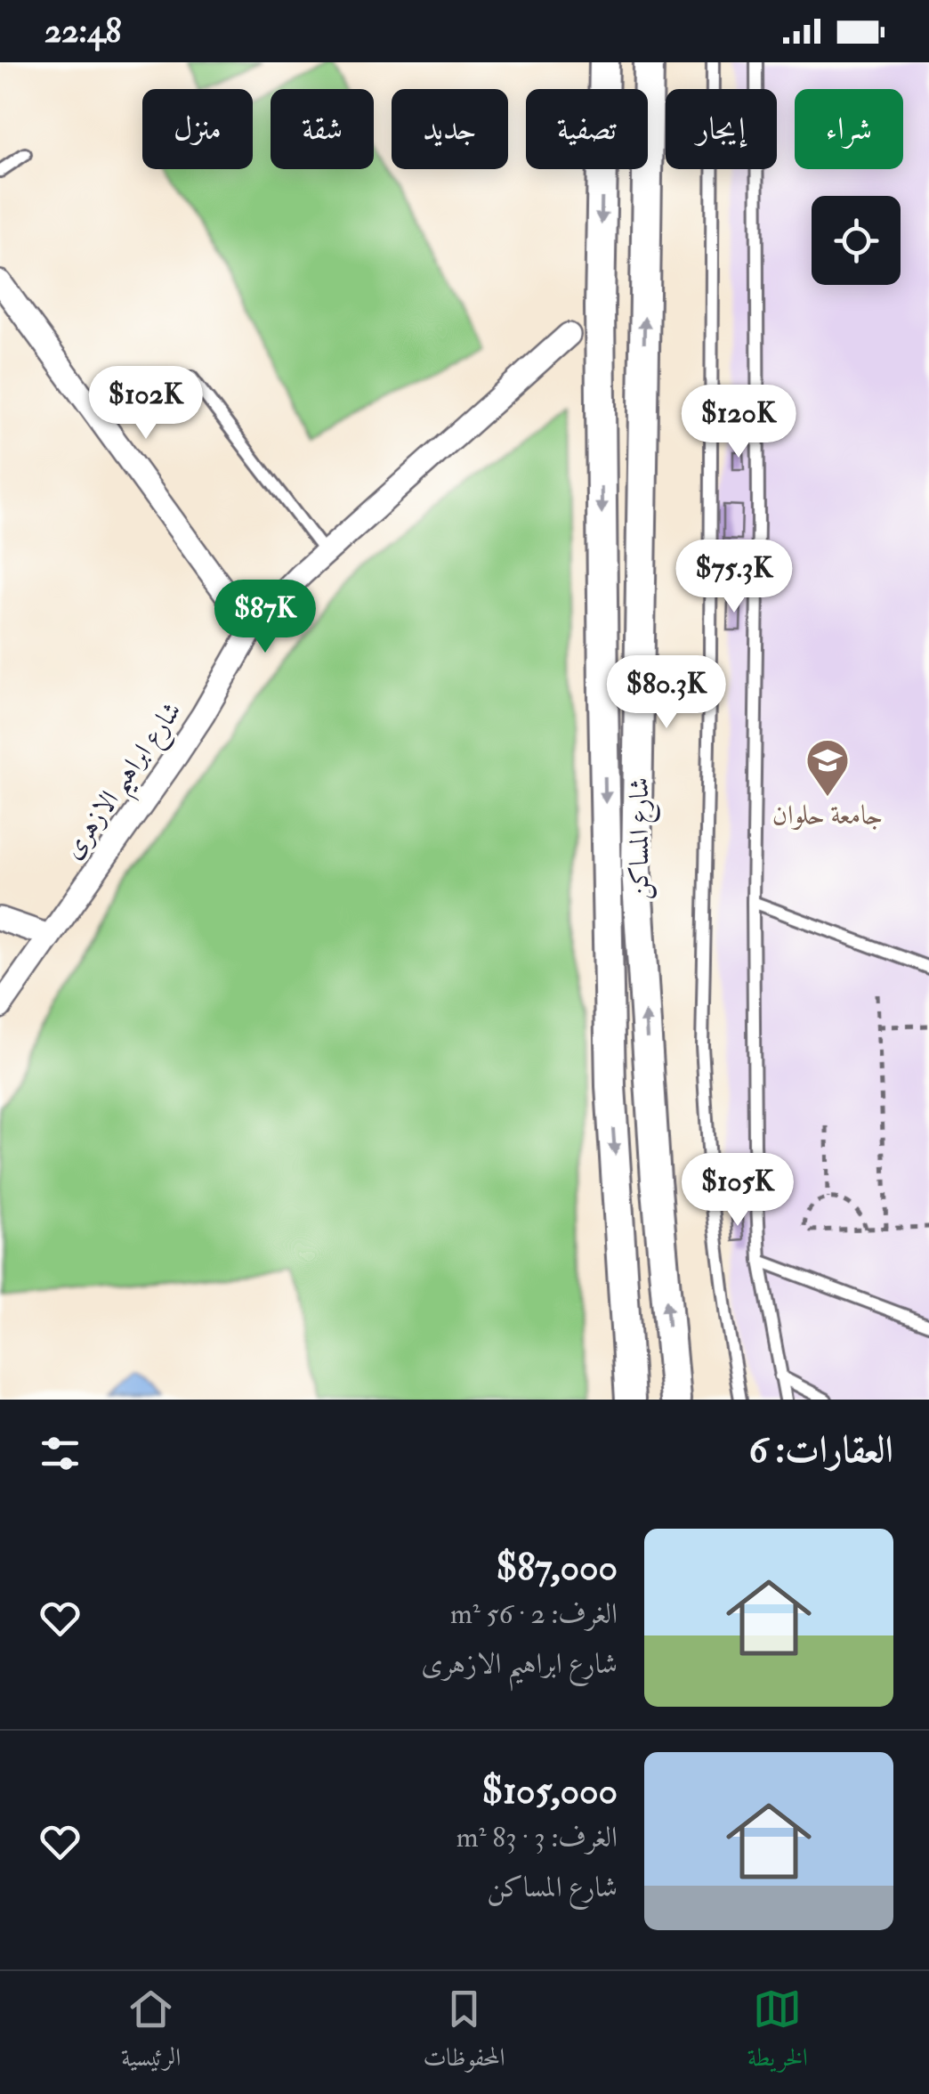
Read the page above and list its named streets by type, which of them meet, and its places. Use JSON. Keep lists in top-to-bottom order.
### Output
{
  "streets": {
    "street": ["شارع ابراهيم الازهرى", "شارع المساكن"]
  },
  "places": {
    "school or university": ["جامعة حلوان"]
  },
  "page": {
    "status": "22:48",
    "chip": [
      "شراء",
      "إيجار",
      "تصفية",
      "جديد",
      "شقة",
      "منزل"
    ],
    "price": [
      "$102K",
      "$120K",
      "$75.3K",
      "$87K",
      "$80.3K",
      "$105K"
    ],
    "heading": "العقارات: 6",
    "list": [
      {
        "name": "$87,000",
        "note": "الغرف: 2 · 56 m² · شارع ابراهيم الازهرى"
      },
      {
        "name": "$105,000",
        "note": "الغرف: 3 · 83 m² · شارع المساكن"
      }
    ],
    "tabs": ["الخريطة", "المحفوظات", "الرئيسية"]
  }
}
